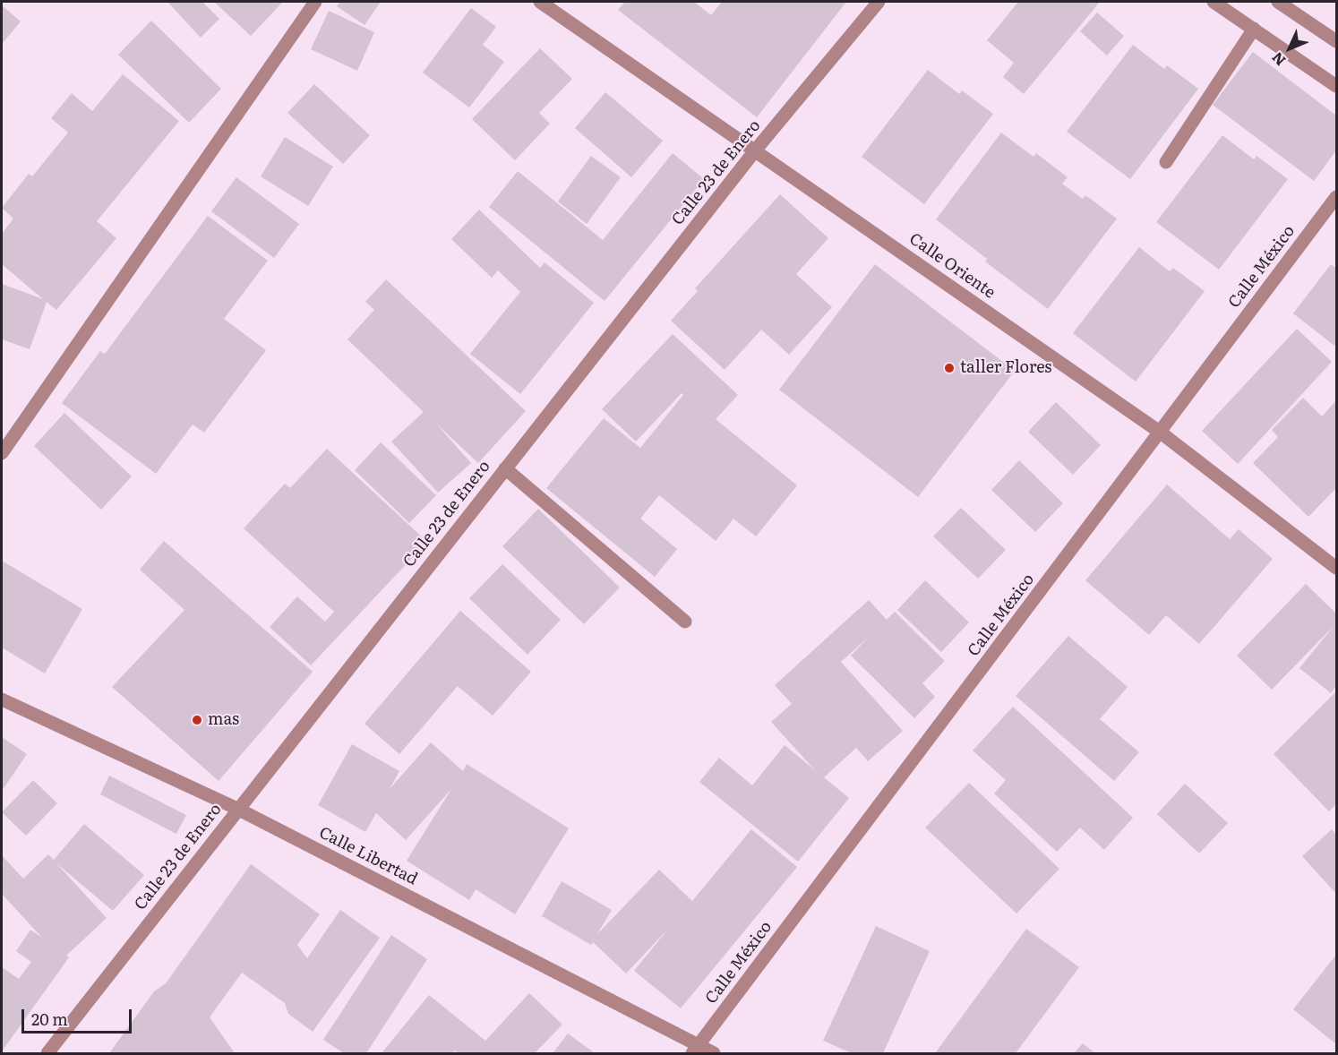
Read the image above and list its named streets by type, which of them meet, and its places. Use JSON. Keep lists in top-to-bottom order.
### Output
{
  "streets": {
    "street": [
      "Calle 23 de Enero",
      "Calle Oriente",
      "Calle México",
      "Calle Libertad"
    ]
  },
  "crossings": [
    ["Calle 23 de Enero", "Calle Oriente"],
    ["Calle 23 de Enero", "Calle Libertad"],
    ["Calle Oriente", "Calle México"],
    ["Calle México", "Calle Libertad"]
  ],
  "places": ["taller Flores", "mas"],
  "scale_bar": "20 m",
  "north": "bottom left"
}
